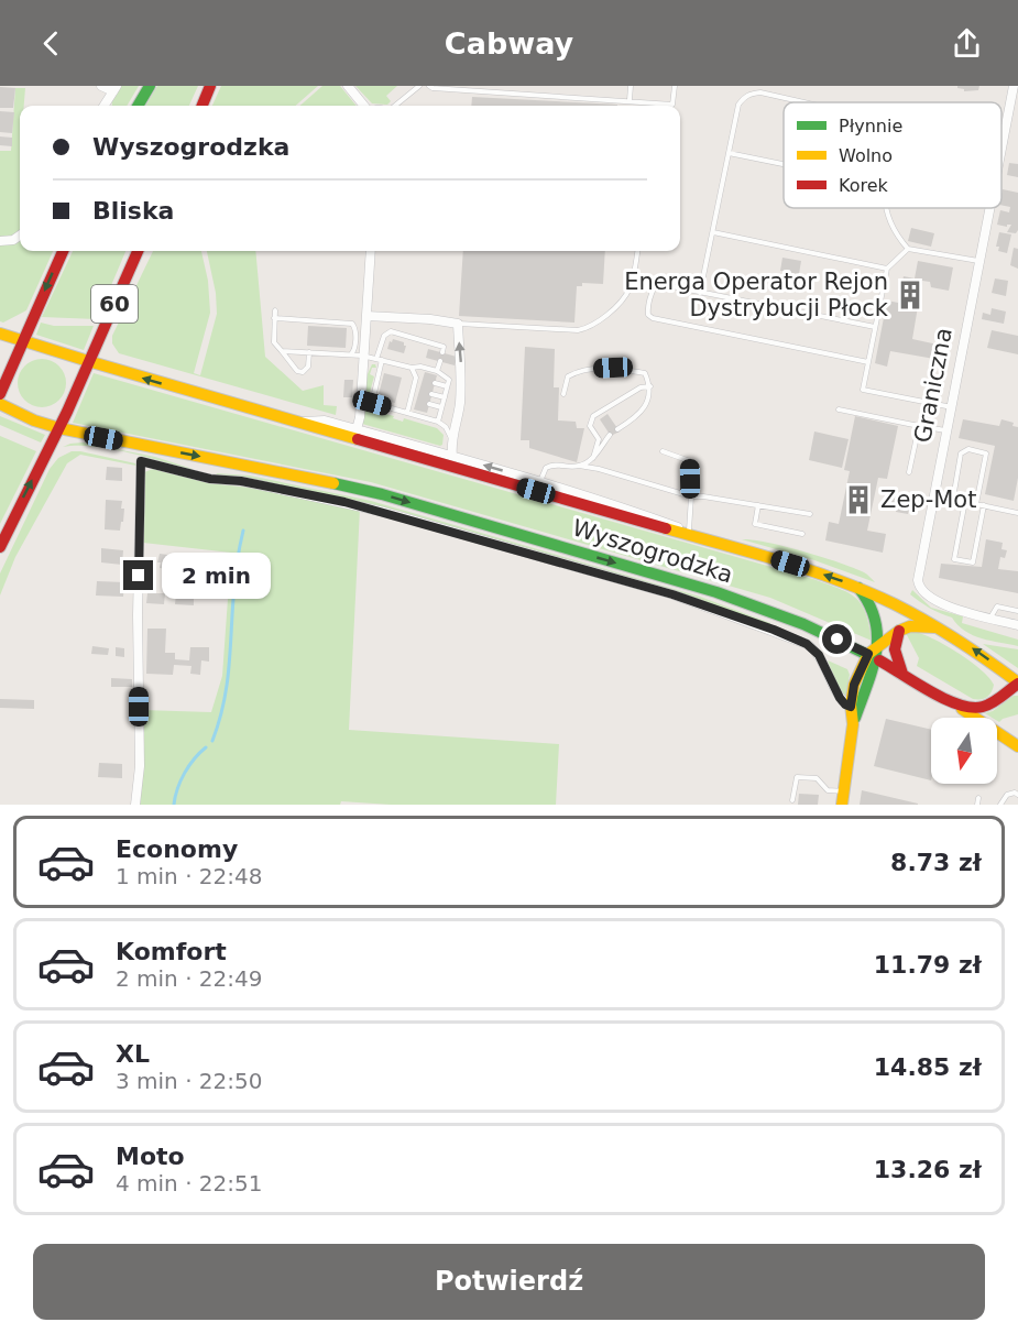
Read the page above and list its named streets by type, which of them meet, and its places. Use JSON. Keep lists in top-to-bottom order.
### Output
{
  "streets": {
    "main road": ["60", "Wyszogrodzka"],
    "street": ["Graniczna"]
  },
  "crossings": [
    ["60", "Wyszogrodzka"]
  ],
  "places": {
    "building": ["Energa Operator Rejon Dystrybucji Płock", "Zep-Mot"]
  },
  "legend": ["Płynnie", "Wolno", "Korek"],
  "north": "bottom",
  "page": {
    "header": "Cabway",
    "banner": ["Wyszogrodzka", "Bliska"],
    "bubble": "2 min",
    "list": [
      {
        "name": "Economy",
        "note": "1 min · 22:48",
        "value": "8.73 zł"
      },
      {
        "name": "Komfort",
        "note": "2 min · 22:49",
        "value": "11.79 zł"
      },
      {
        "name": "XL",
        "note": "3 min · 22:50",
        "value": "14.85 zł"
      },
      {
        "name": "Moto",
        "note": "4 min · 22:51",
        "value": "13.26 zł"
      }
    ],
    "buttons": "Potwierdź"
  }
}
